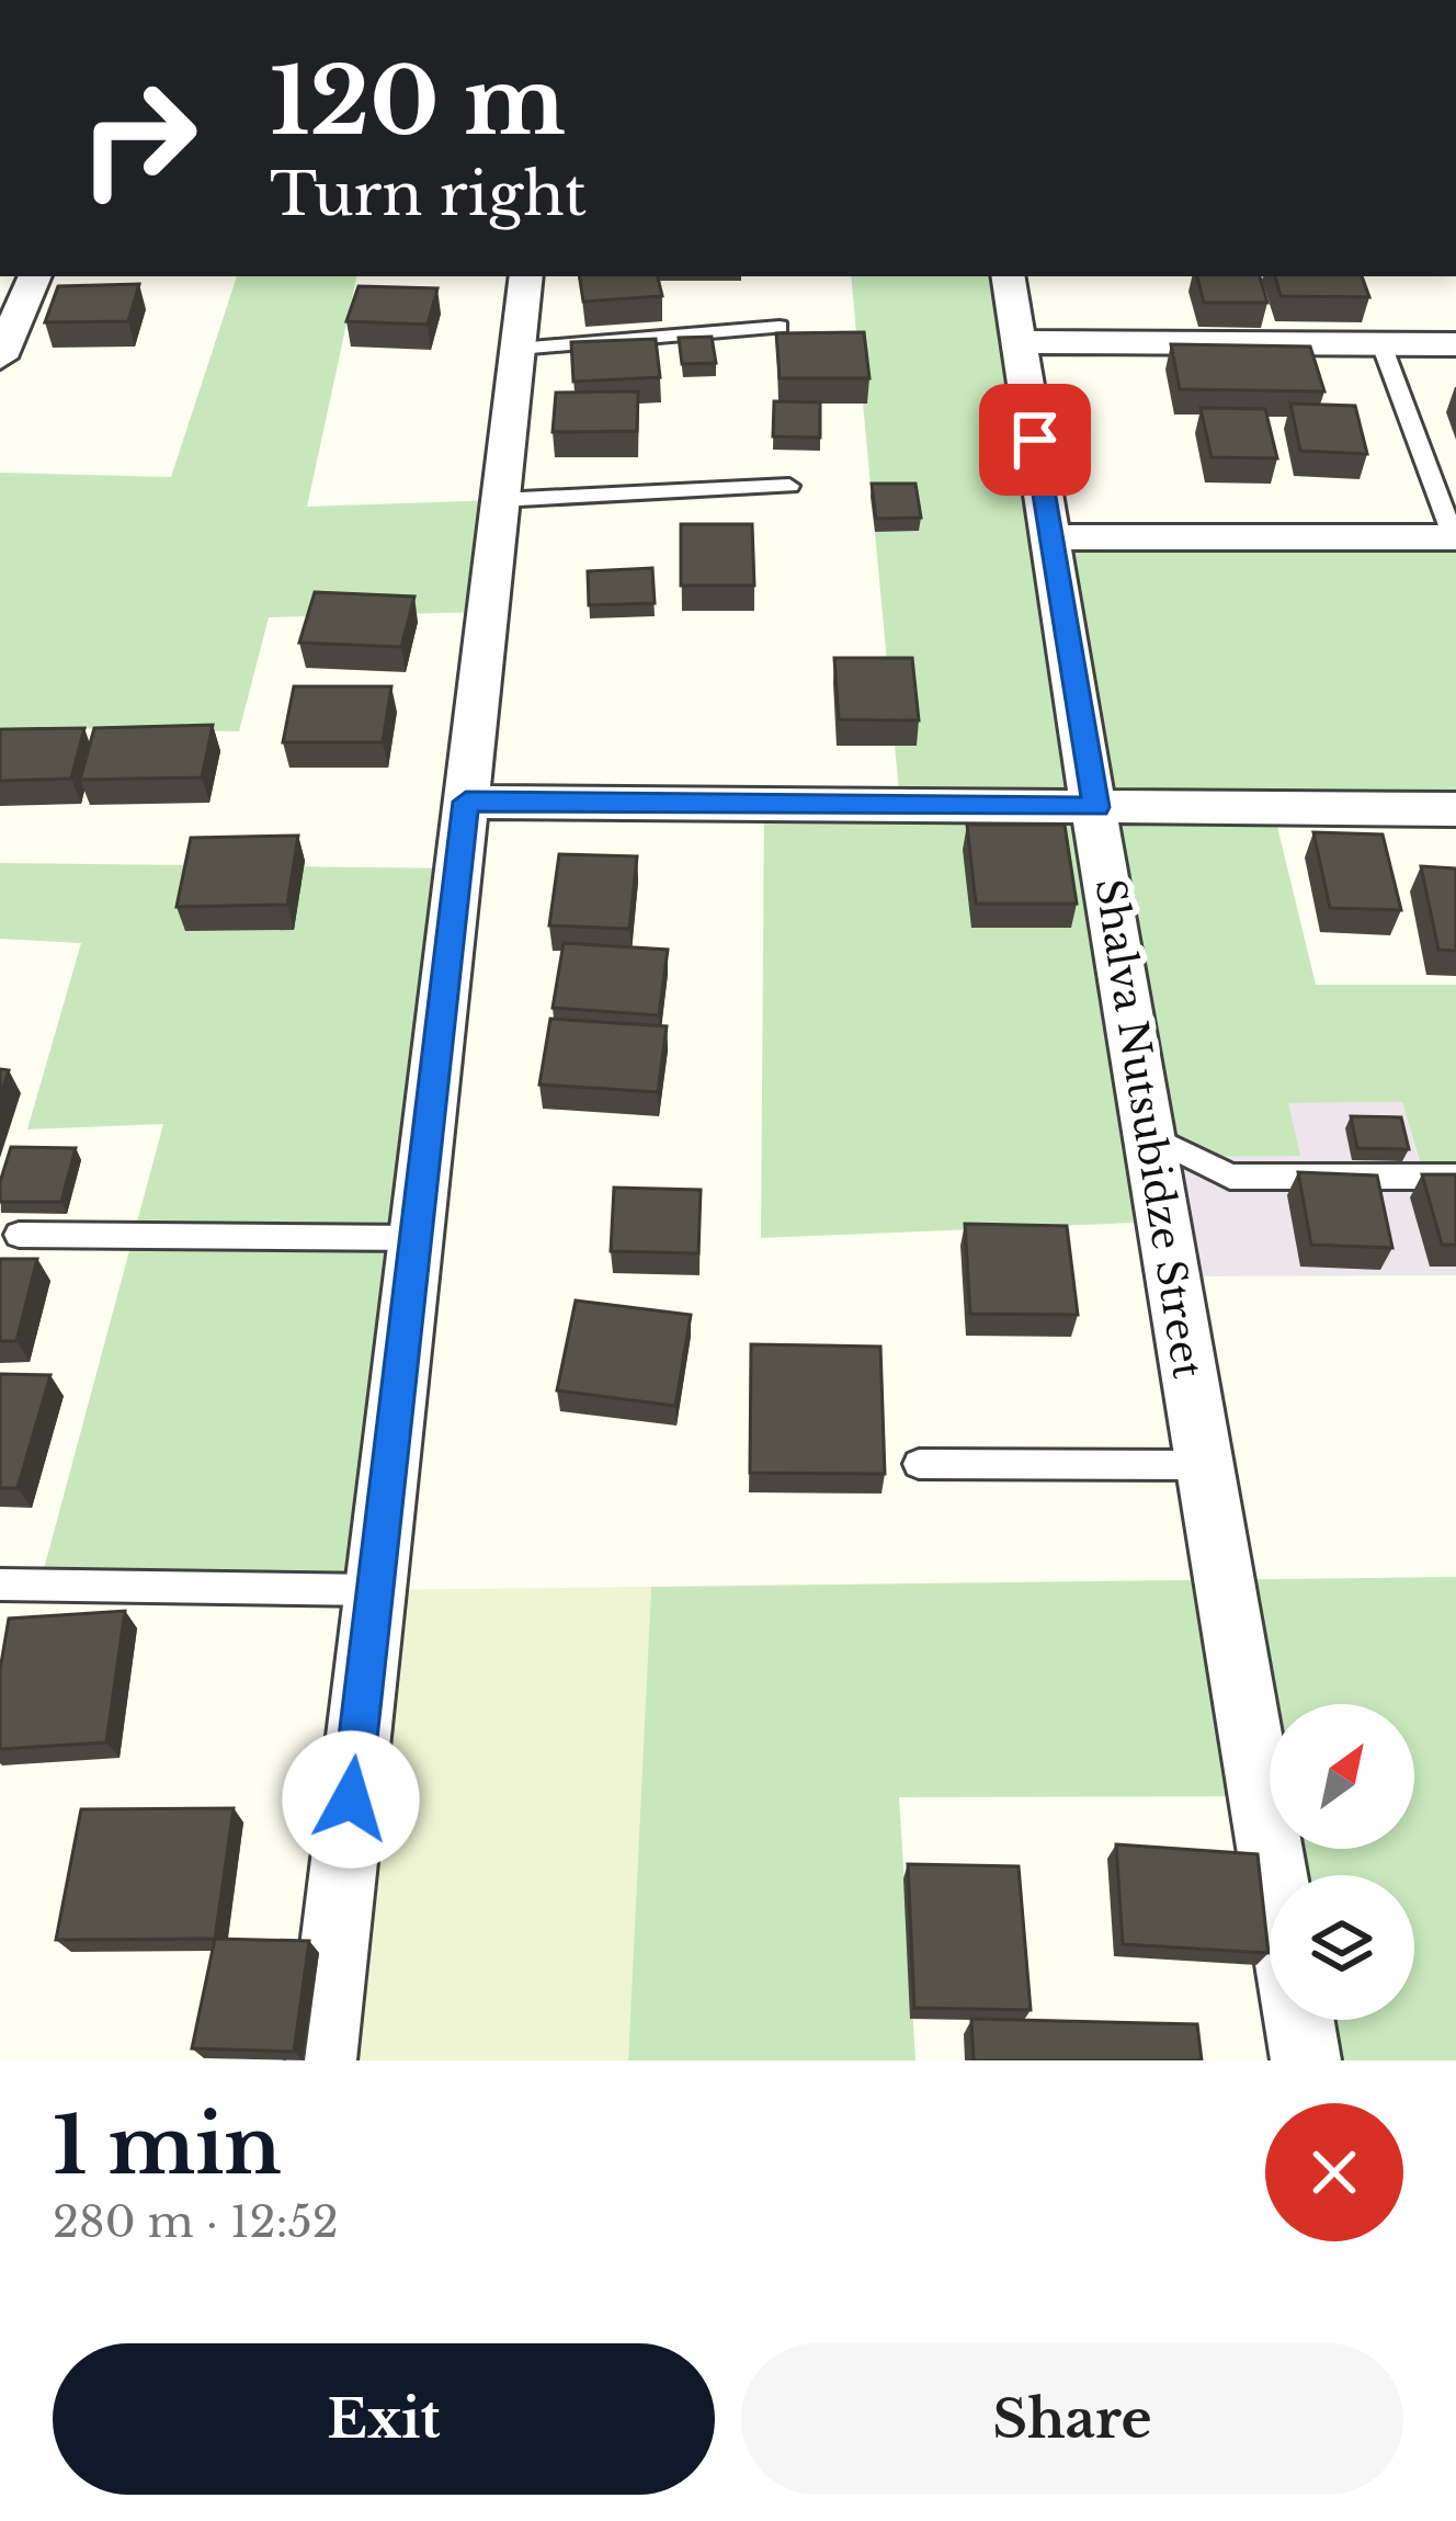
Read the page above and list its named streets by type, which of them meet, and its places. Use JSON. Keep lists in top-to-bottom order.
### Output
{
  "streets": {
    "street": ["Shalva Nutsubidze Street"]
  },
  "north": "top right",
  "page": {
    "turn": ["120 m", "Turn right"],
    "heading": ["1 min", "280 m · 12:52"],
    "buttons": ["Exit", "Share"]
  }
}
